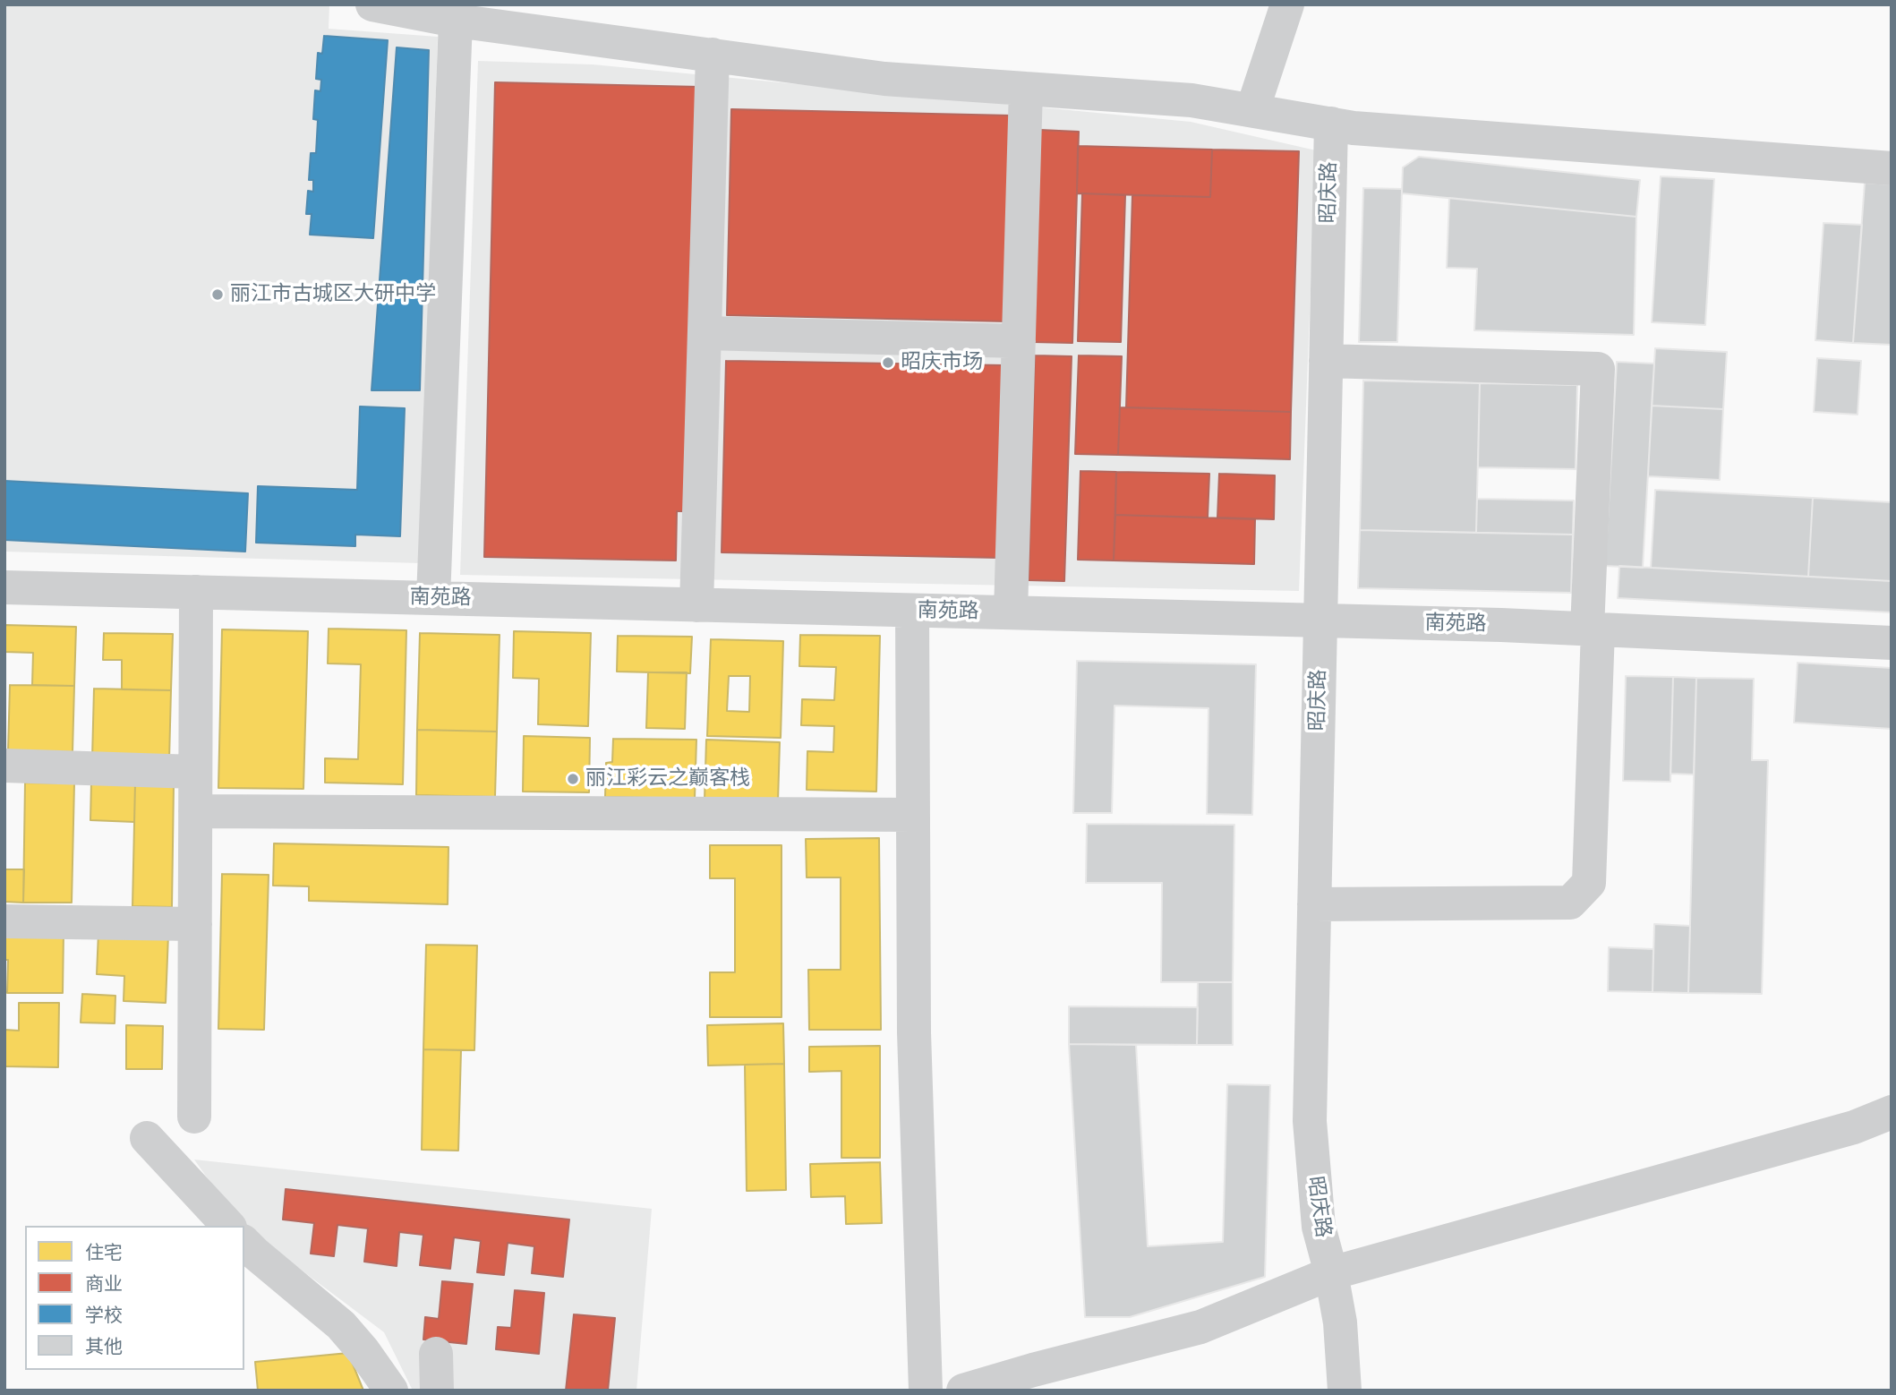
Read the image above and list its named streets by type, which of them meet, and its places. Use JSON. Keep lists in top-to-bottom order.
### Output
{
  "streets": {
    "street": ["昭庆路", "南苑路"]
  },
  "crossings": [
    ["昭庆路", "南苑路"]
  ],
  "places": ["丽江市古城区大研中学", "昭庆市场", "丽江彩云之巅客栈"],
  "legend": [
    "住宅",
    "商业",
    "学校",
    "其他"
  ]
}
